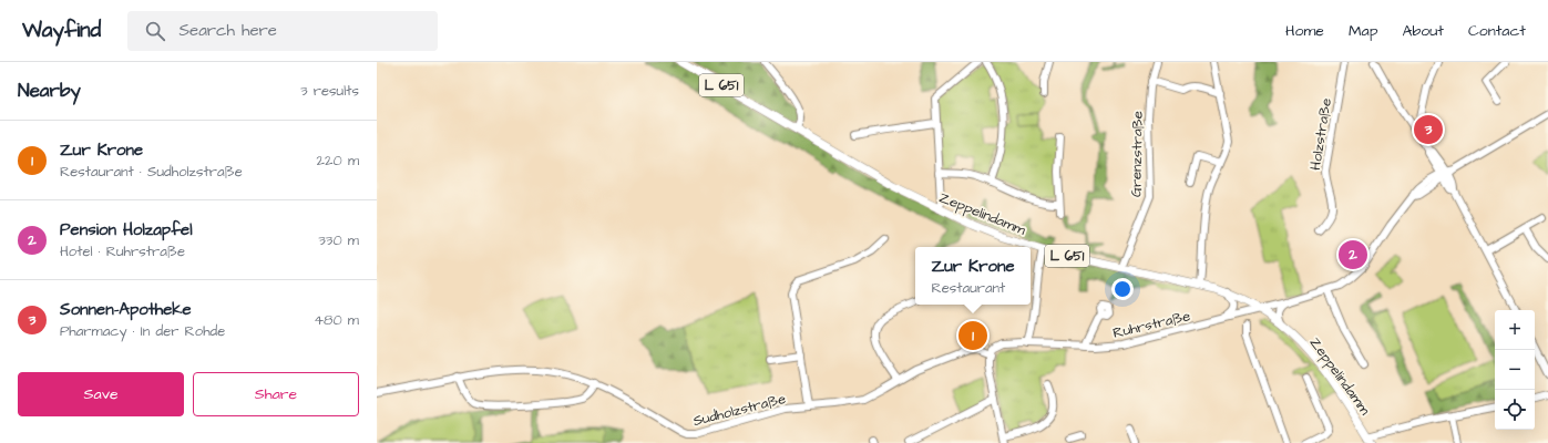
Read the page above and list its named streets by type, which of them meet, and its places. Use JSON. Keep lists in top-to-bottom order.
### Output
{
  "streets": {
    "main road": ["L 651", "Zeppelindamm"],
    "street": [
      "Holzstraße",
      "Grenzstraße",
      "Ruhrstraße",
      "Sudholzstraße"
    ]
  },
  "crossings": [
    ["Grenzstraße", "Zeppelindamm"],
    ["Zeppelindamm", "Ruhrstraße"],
    ["Ruhrstraße", "Sudholzstraße"]
  ],
  "page": {
    "header": "Wayfind",
    "search": "Search here",
    "nav": [
      "Home",
      "Map",
      "About",
      "Contact"
    ],
    "heading": ["Nearby", "3 results"],
    "pins": ["3", "2", "1"],
    "list": [
      {
        "mark": "1",
        "name": "Zur Krone",
        "note": "Restaurant · Sudholzstraße",
        "value": "220 m"
      },
      {
        "mark": "2",
        "name": "Pension Holzapfel",
        "note": "Hotel · Ruhrstraße",
        "value": "330 m"
      },
      {
        "mark": "3",
        "name": "Sonnen-Apotheke",
        "note": "Pharmacy · In der Rohde",
        "value": "480 m"
      }
    ],
    "popup": ["Zur Krone", "Restaurant"],
    "map_buttons": ["+", "−"],
    "buttons": ["Save", "Share"]
  }
}
